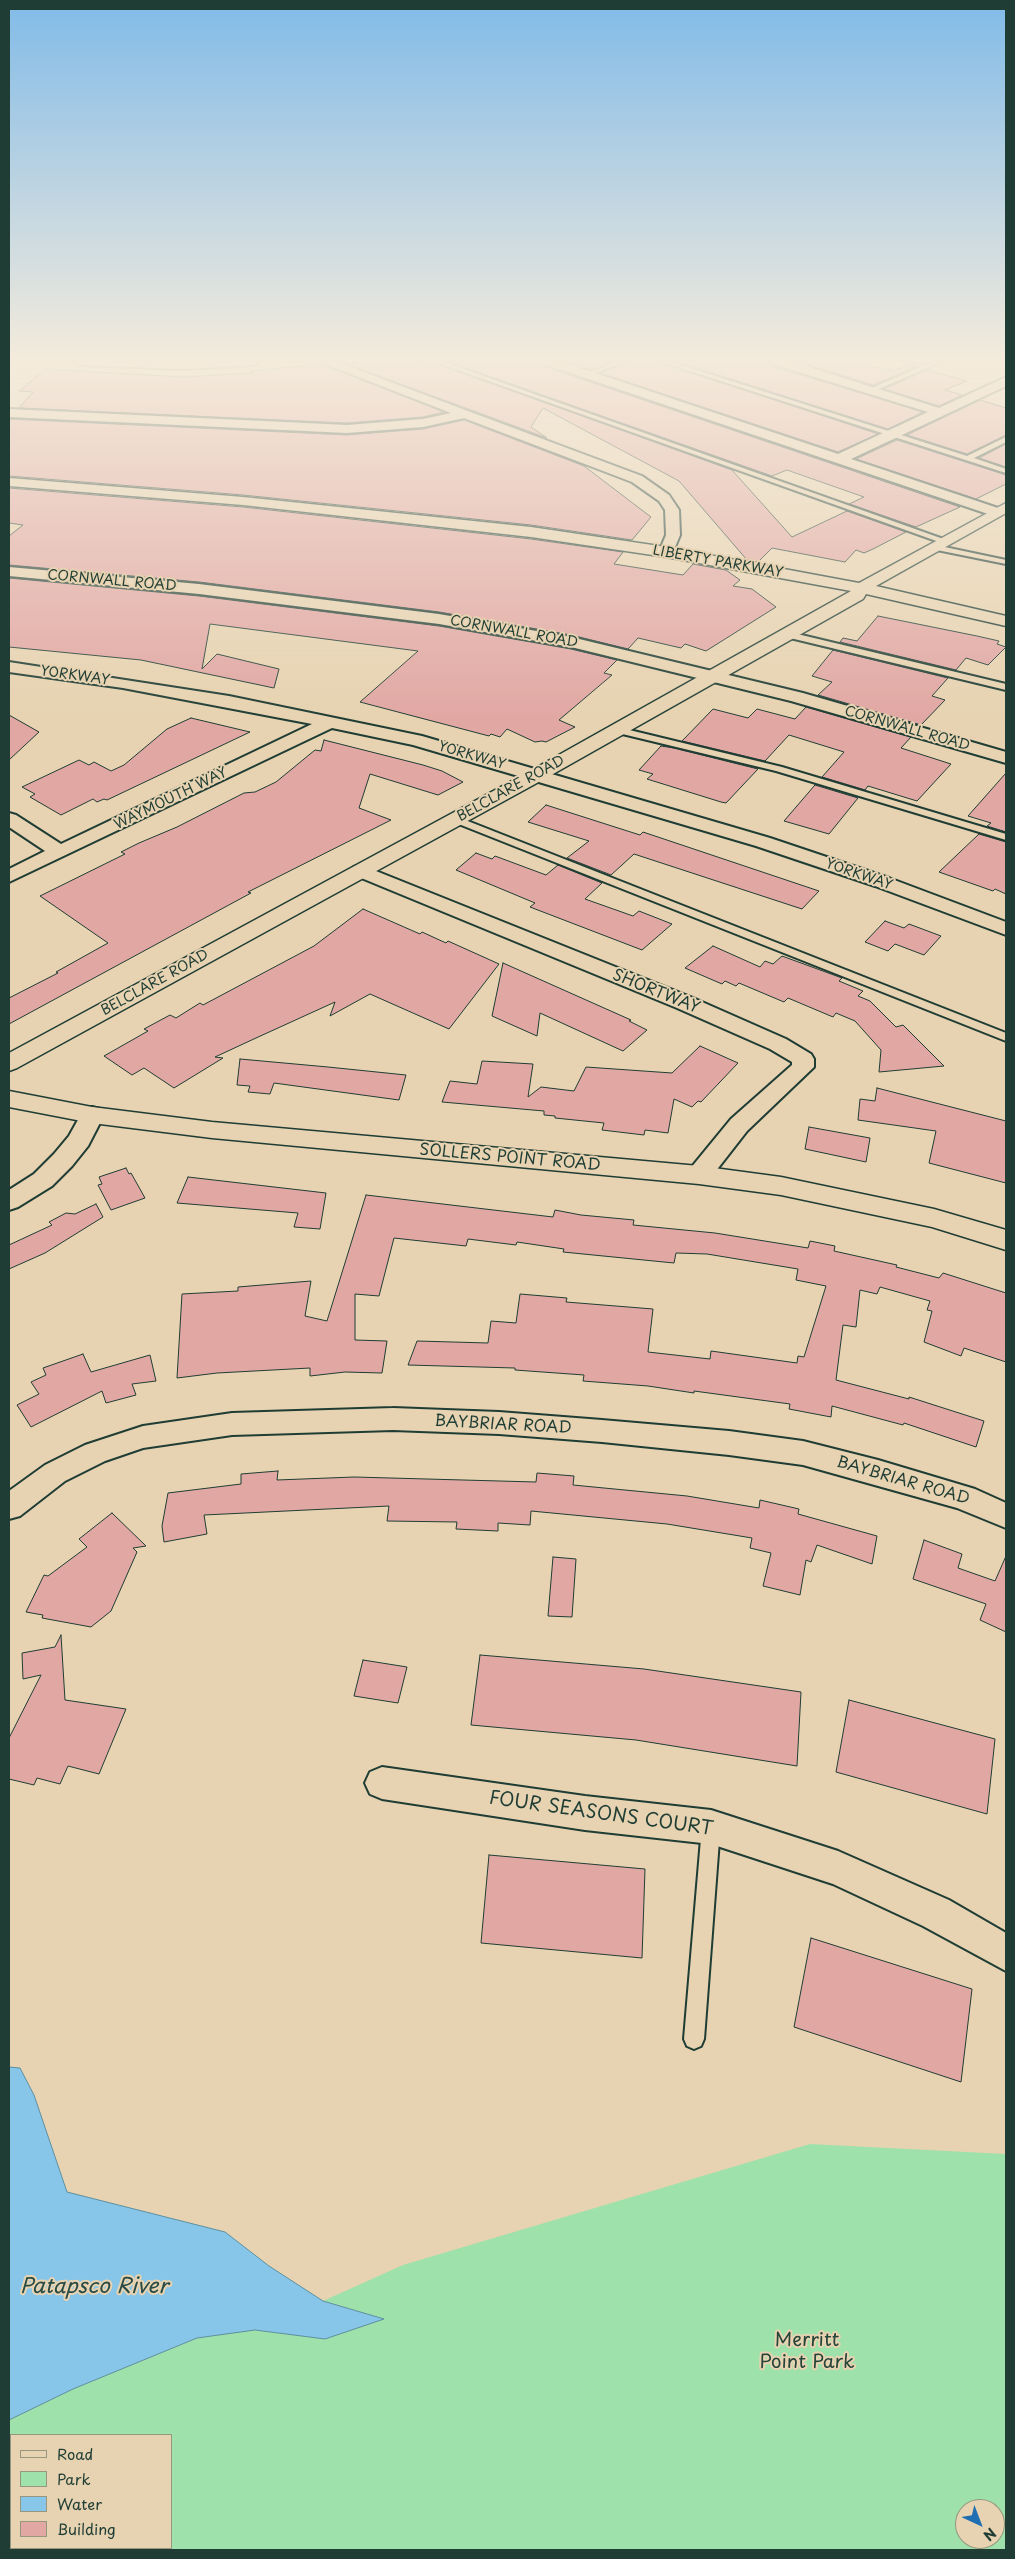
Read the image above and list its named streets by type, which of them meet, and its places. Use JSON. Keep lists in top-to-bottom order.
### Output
{
  "streets": {
    "street": [
      "LIBERTY PARKWAY",
      "CORNWALL ROAD",
      "YORKWAY",
      "BELCLARE ROAD",
      "WAYMOUTH WAY",
      "SHORTWAY",
      "SOLLERS POINT ROAD",
      "BAYBRIAR ROAD",
      "FOUR SEASONS COURT"
    ]
  },
  "crossings": [
    ["LIBERTY PARKWAY", "BELCLARE ROAD"],
    ["CORNWALL ROAD", "BELCLARE ROAD"],
    ["YORKWAY", "BELCLARE ROAD"],
    ["YORKWAY", "WAYMOUTH WAY"],
    ["BELCLARE ROAD", "SHORTWAY"],
    ["SHORTWAY", "SOLLERS POINT ROAD"]
  ],
  "water": ["Patapsco River"],
  "parks": ["Merritt Point Park"],
  "legend": [
    "Road",
    "Park",
    "Water",
    "Building"
  ],
  "north": "bottom right"
}
